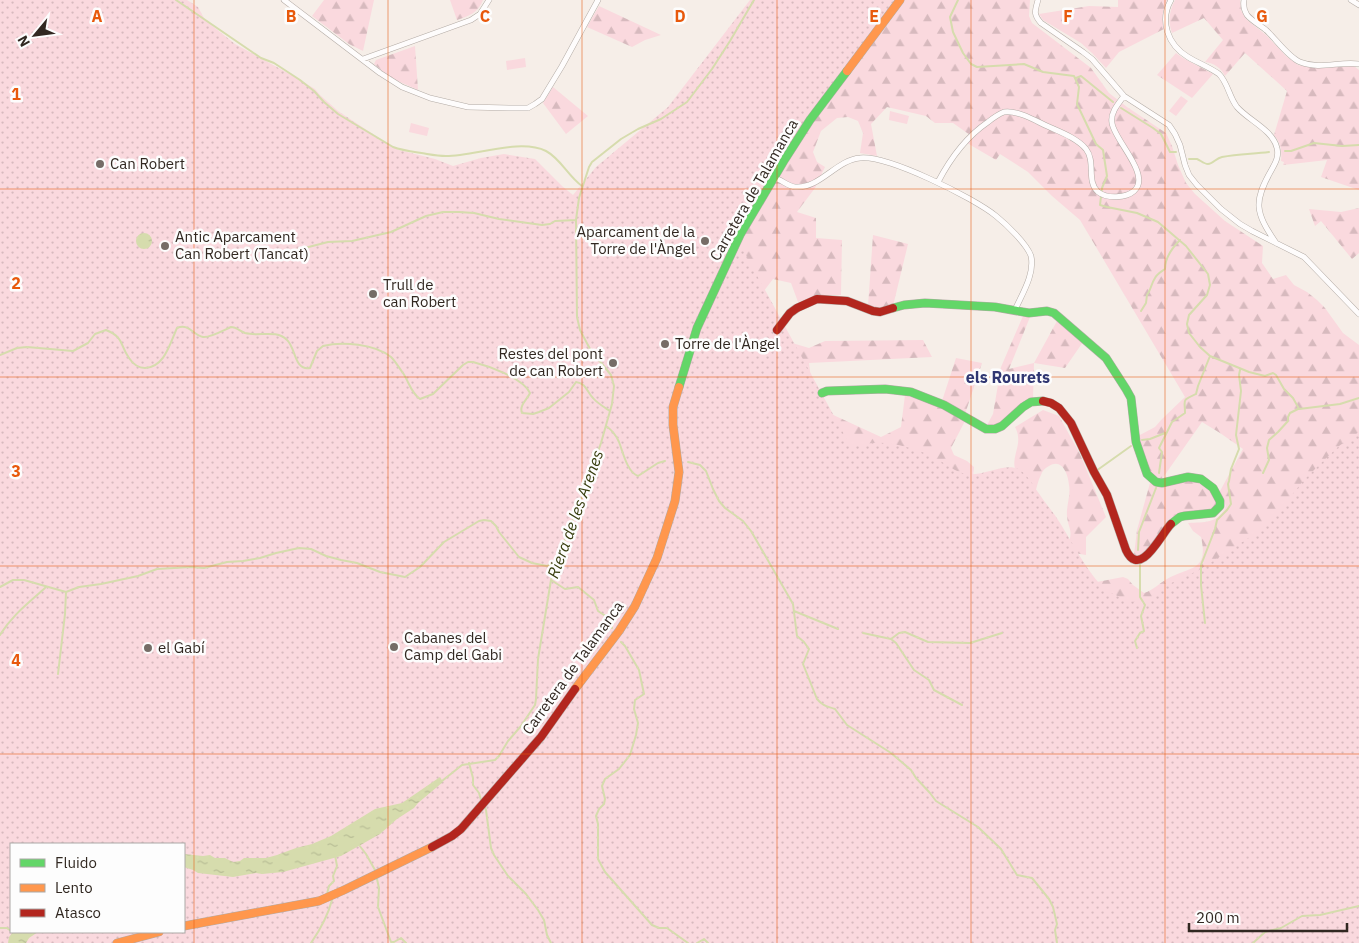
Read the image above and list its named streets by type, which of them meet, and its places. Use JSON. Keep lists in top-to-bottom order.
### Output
{
  "streets": {
    "street": ["Carretera de Talamanca"]
  },
  "districts": ["els Rourets"],
  "water": ["Riera de les Arenes"],
  "places": [
    "Can Robert",
    "Aparcament de la Torre de l'Àngel",
    "Antic Aparcament Can Robert (Tancat)",
    "Trull de can Robert",
    "Torre de l'Àngel",
    "Restes del pont de can Robert",
    "Cabanes del Camp del Gabi",
    "el Gabí"
  ],
  "legend": ["Fluido", "Lento", "Atasco"],
  "scale_bar": "200 m",
  "north": "bottom left",
  "grid": {
    "columns": [
      "A",
      "B",
      "C",
      "D",
      "E",
      "F",
      "G"
    ],
    "rows": [
      "1",
      "2",
      "3",
      "4"
    ]
  }
}
